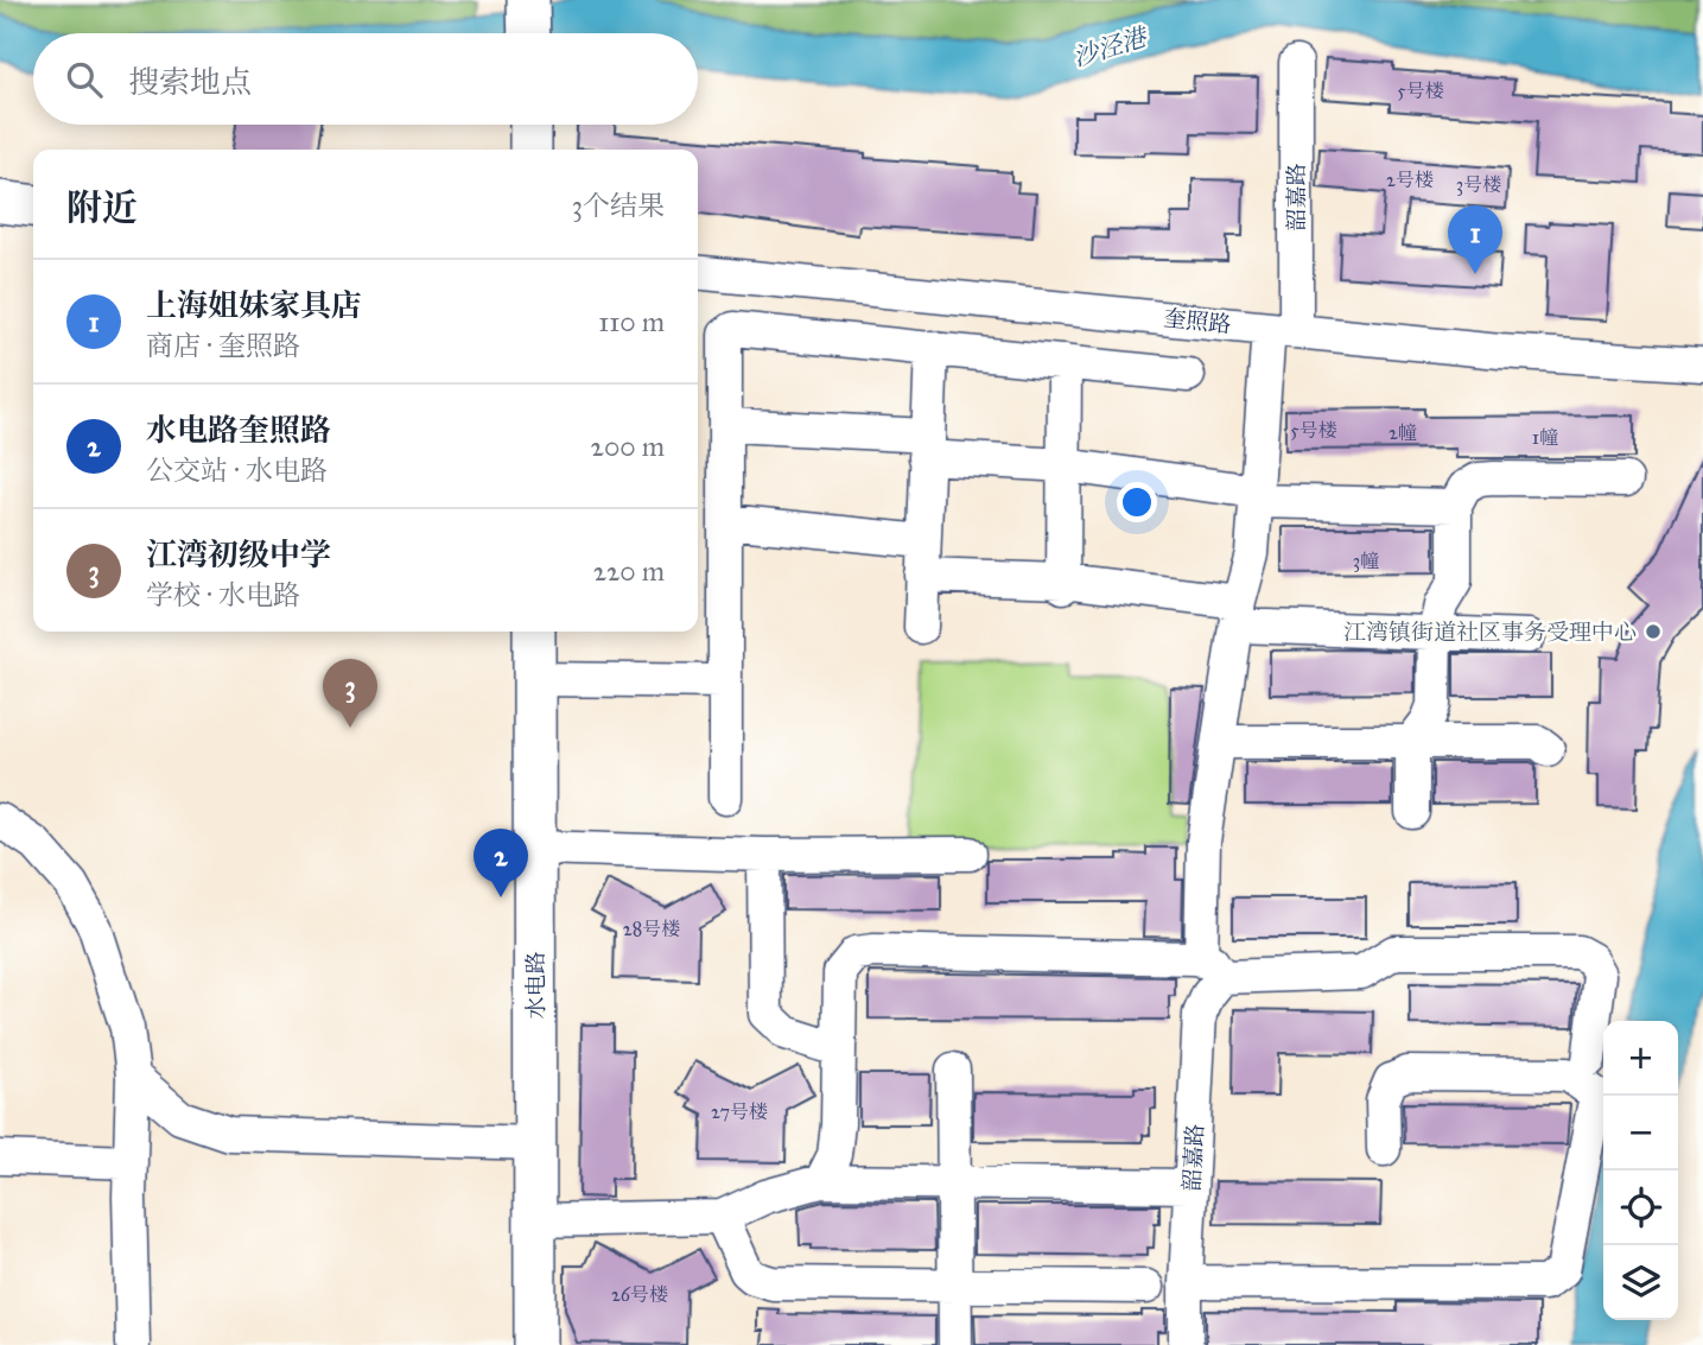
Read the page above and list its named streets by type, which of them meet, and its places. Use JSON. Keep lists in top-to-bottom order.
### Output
{
  "streets": {
    "main road": ["水电路"],
    "street": ["韶嘉路", "奎照路"]
  },
  "crossings": [
    ["韶嘉路", "奎照路"]
  ],
  "water": ["沙泾港"],
  "places": ["江湾镇街道社区事务受理中心"],
  "house_numbers": [
    "5号楼",
    "2号楼",
    "3号楼",
    "5号楼",
    "2幢",
    "1幢",
    "3幢",
    "28号楼",
    "27号楼",
    "26号楼"
  ],
  "page": {
    "search": "搜索地点",
    "heading": ["附近", "3个结果"],
    "pins": ["1", "3", "2"],
    "list": [
      {
        "mark": "1",
        "name": "上海姐妹家具店",
        "note": "商店 · 奎照路",
        "value": "110 m"
      },
      {
        "mark": "2",
        "name": "水电路奎照路",
        "note": "公交站 · 水电路",
        "value": "200 m"
      },
      {
        "mark": "3",
        "name": "江湾初级中学",
        "note": "学校 · 水电路",
        "value": "220 m"
      }
    ],
    "map_buttons": ["+", "−"]
  }
}
